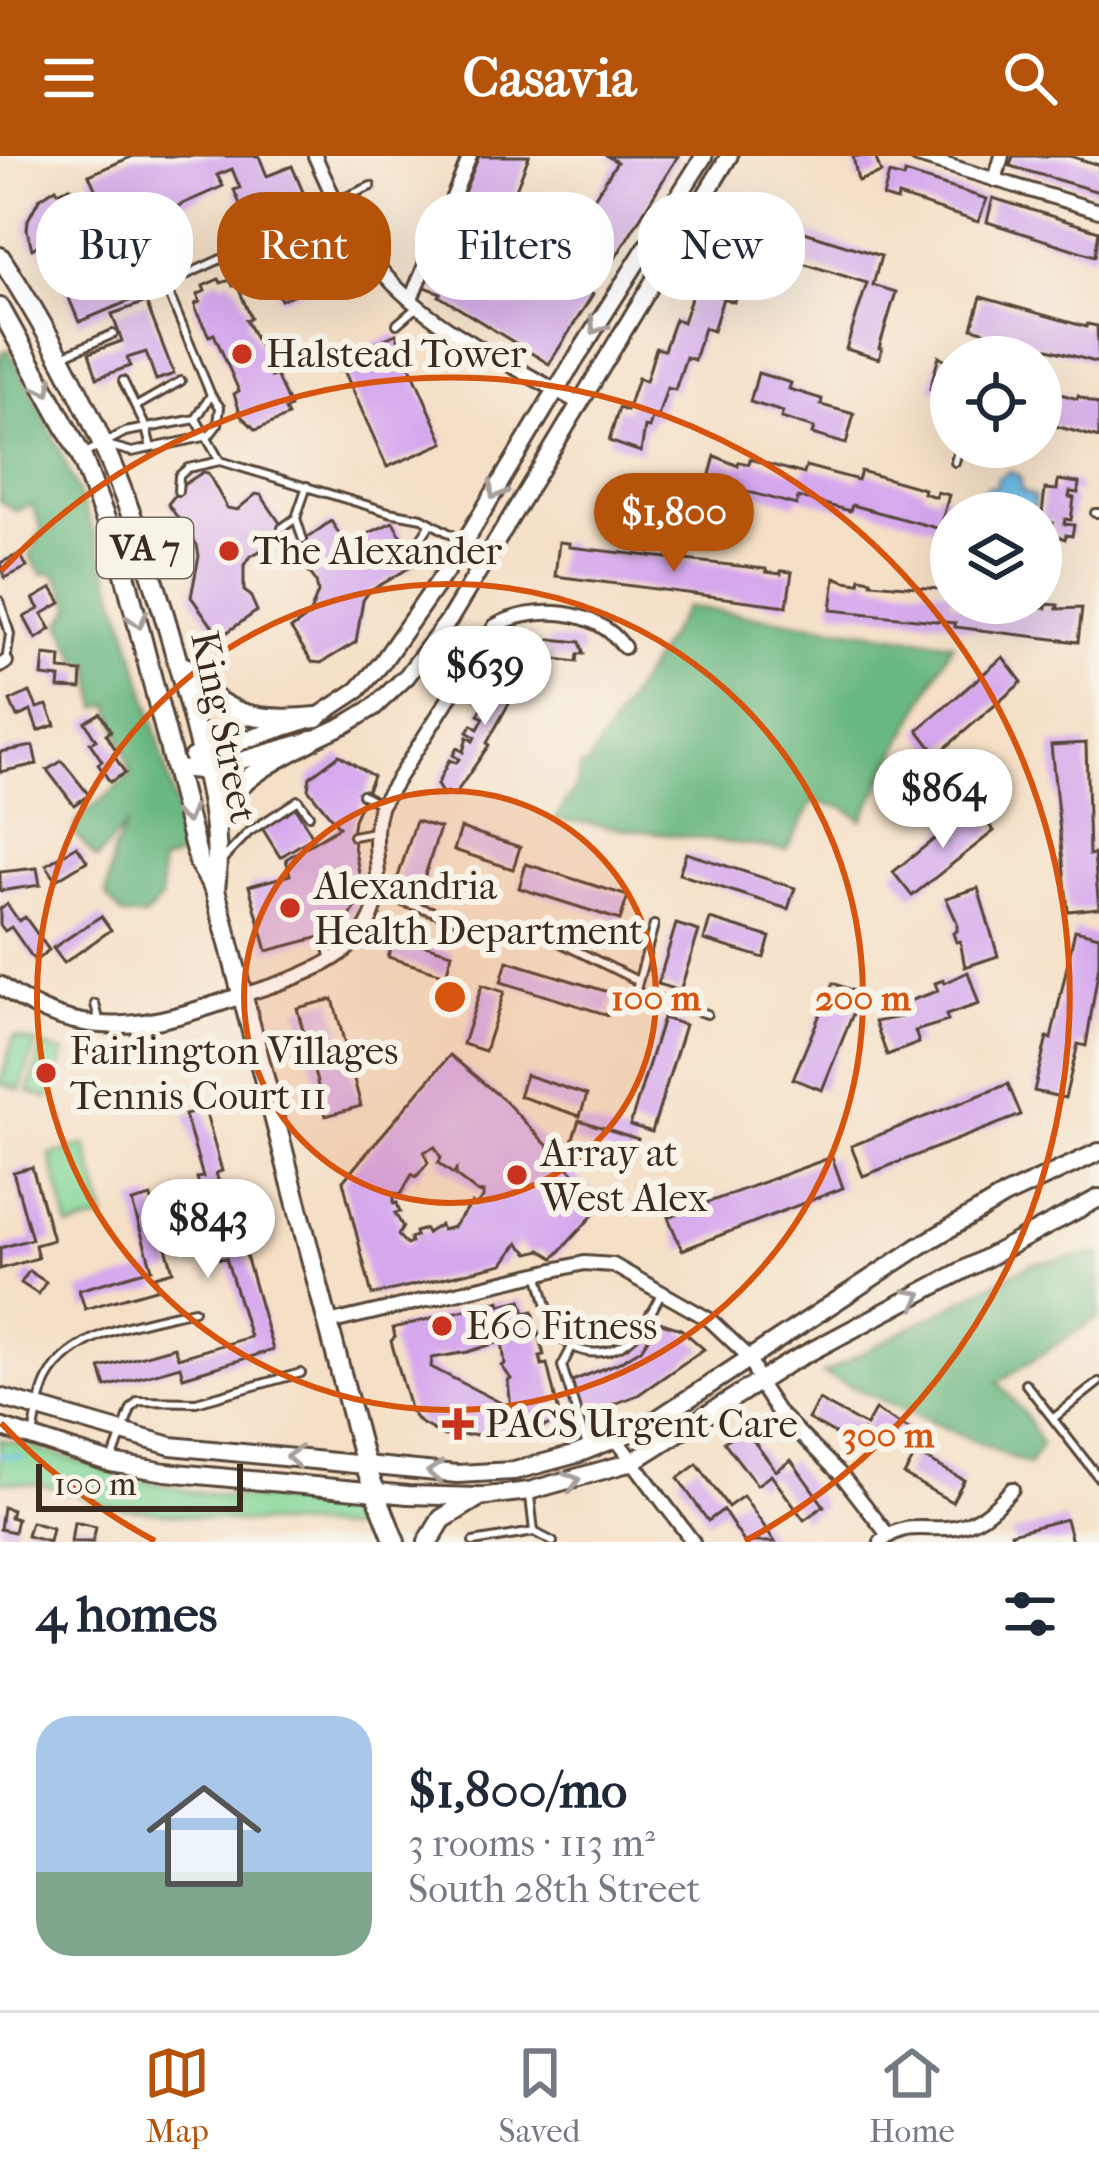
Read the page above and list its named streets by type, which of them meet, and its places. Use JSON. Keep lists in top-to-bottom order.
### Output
{
  "streets": {
    "main road": ["VA 7", "King Street"]
  },
  "places": {
    "other": [
      "Halstead Tower",
      "The Alexander",
      "Alexandria Health Department",
      "Fairlington Villages Tennis Court 11",
      "Array at West Alex",
      "E60 Fitness"
    ],
    "health": ["PACS Urgent Care"]
  },
  "scale_bar": "100 m",
  "page": {
    "header": "Casavia",
    "chip": [
      "Buy",
      "Rent",
      "Filters",
      "New"
    ],
    "price": [
      "$1,800",
      "$639",
      "$864",
      "$843"
    ],
    "scale": "100 m",
    "heading": "4 homes",
    "list": [
      {
        "name": "$1,800/mo",
        "note": "3 rooms · 113 m² · South 28th Street"
      }
    ],
    "tabs": ["Map", "Saved", "Home"]
  },
  "rings": ["100 m", "200 m", "300 m"]
}
